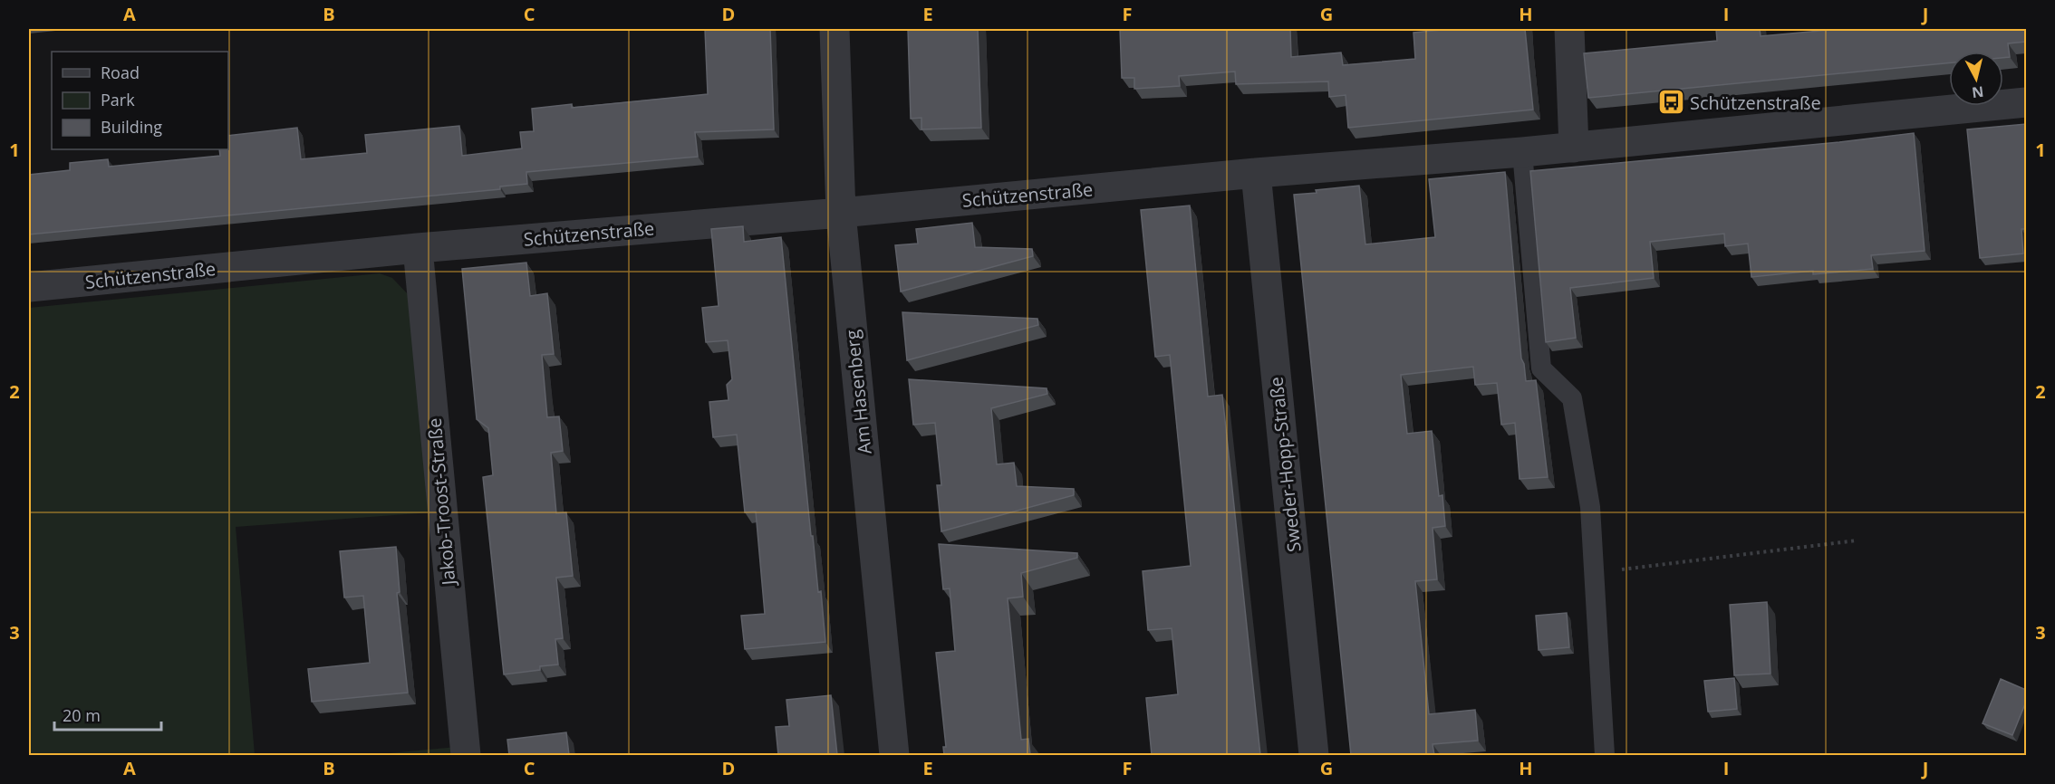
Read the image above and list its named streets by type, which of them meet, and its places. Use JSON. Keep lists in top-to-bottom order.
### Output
{
  "streets": {
    "street": [
      "Schützenstraße",
      "Am Hasenberg",
      "Sweder-Hopp-Straße",
      "Jakob-Troost-Straße"
    ]
  },
  "crossings": [
    ["Schützenstraße", "Am Hasenberg"],
    ["Schützenstraße", "Sweder-Hopp-Straße"],
    ["Schützenstraße", "Jakob-Troost-Straße"]
  ],
  "places": {
    "bus stop": ["Schützenstraße"]
  },
  "legend": ["Road", "Park", "Building"],
  "scale_bar": "20 m",
  "north": "bottom",
  "grid": {
    "columns": [
      "A",
      "B",
      "C",
      "D",
      "E",
      "F",
      "G",
      "H",
      "I",
      "J"
    ],
    "rows": ["1", "2", "3"]
  }
}
